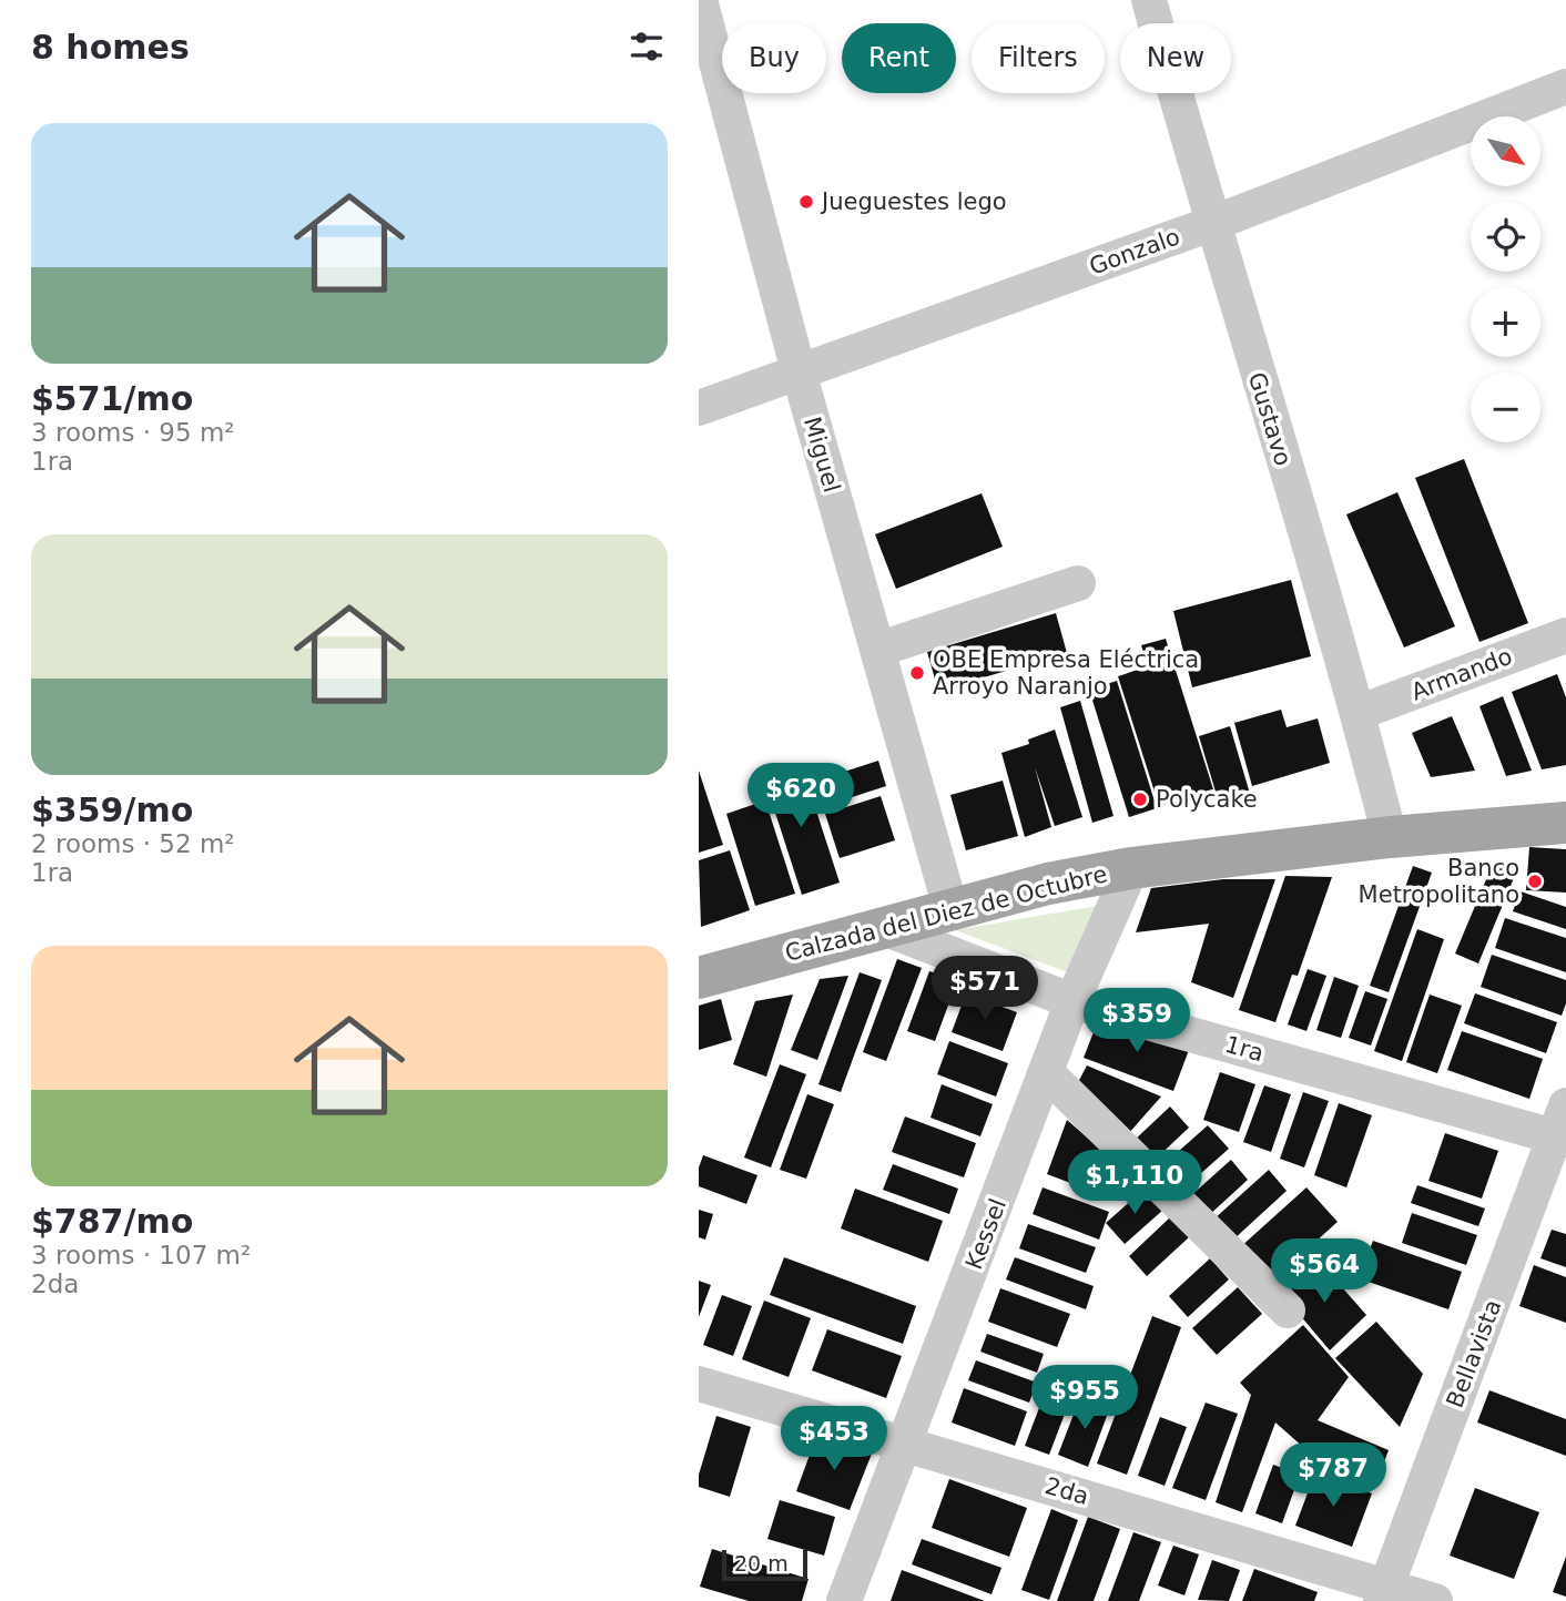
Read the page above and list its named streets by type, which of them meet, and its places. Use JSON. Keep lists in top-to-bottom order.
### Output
{
  "streets": {
    "main road": ["Calzada del Diez de Octubre"],
    "street": [
      "Gonzalo",
      "Gustavo",
      "Miguel",
      "Armando",
      "1ra",
      "Kessel",
      "Bellavista",
      "2da"
    ]
  },
  "crossings": [
    ["Gonzalo", "Gustavo"],
    ["Gonzalo", "Miguel"],
    ["Gustavo", "Armando"],
    ["Gustavo", "Calzada del Diez de Octubre"],
    ["Miguel", "Calzada del Diez de Octubre"],
    ["Calzada del Diez de Octubre", "1ra"],
    ["Calzada del Diez de Octubre", "Kessel"],
    ["1ra", "Kessel"],
    ["1ra", "Bellavista"],
    ["Kessel", "2da"],
    ["Bellavista", "2da"]
  ],
  "places": [
    "Jueguestes lego",
    "OBE Empresa Eléctrica Arroyo Naranjo",
    "Polycake",
    "Banco Metropolitano"
  ],
  "scale_bar": "20 m",
  "north": "bottom right",
  "page": {
    "heading": "8 homes",
    "chip": [
      "Buy",
      "Rent",
      "Filters",
      "New"
    ],
    "list": [
      {
        "name": "$571/mo",
        "note": "3 rooms · 95 m² · 1ra"
      },
      {
        "name": "$359/mo",
        "note": "2 rooms · 52 m² · 1ra"
      },
      {
        "name": "$787/mo",
        "note": "3 rooms · 107 m² · 2da"
      }
    ],
    "map_buttons": ["+", "−"],
    "price": [
      "$620",
      "$571",
      "$359",
      "$1,110",
      "$564",
      "$955",
      "$453",
      "$787"
    ],
    "scale": "20 m"
  }
}
